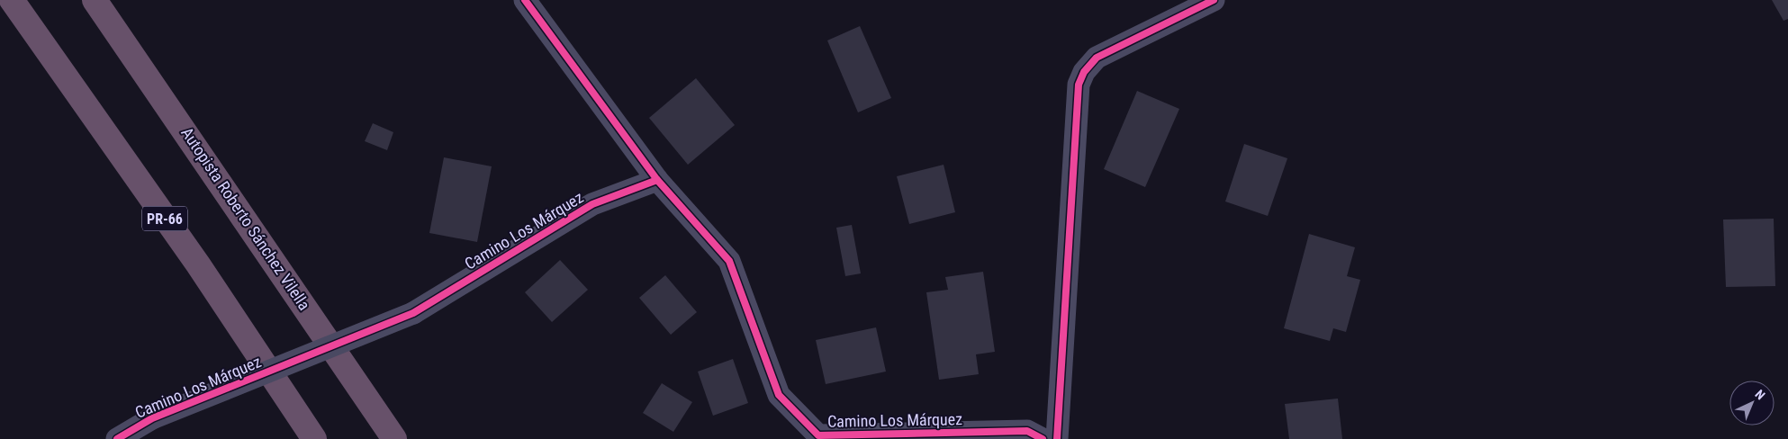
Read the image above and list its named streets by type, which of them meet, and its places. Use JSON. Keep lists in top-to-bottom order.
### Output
{
  "streets": {
    "highway": ["PR-66", "Autopista Roberto Sánchez Vilella"],
    "street": ["Camino Los Márquez"]
  },
  "north": "top right"
}
